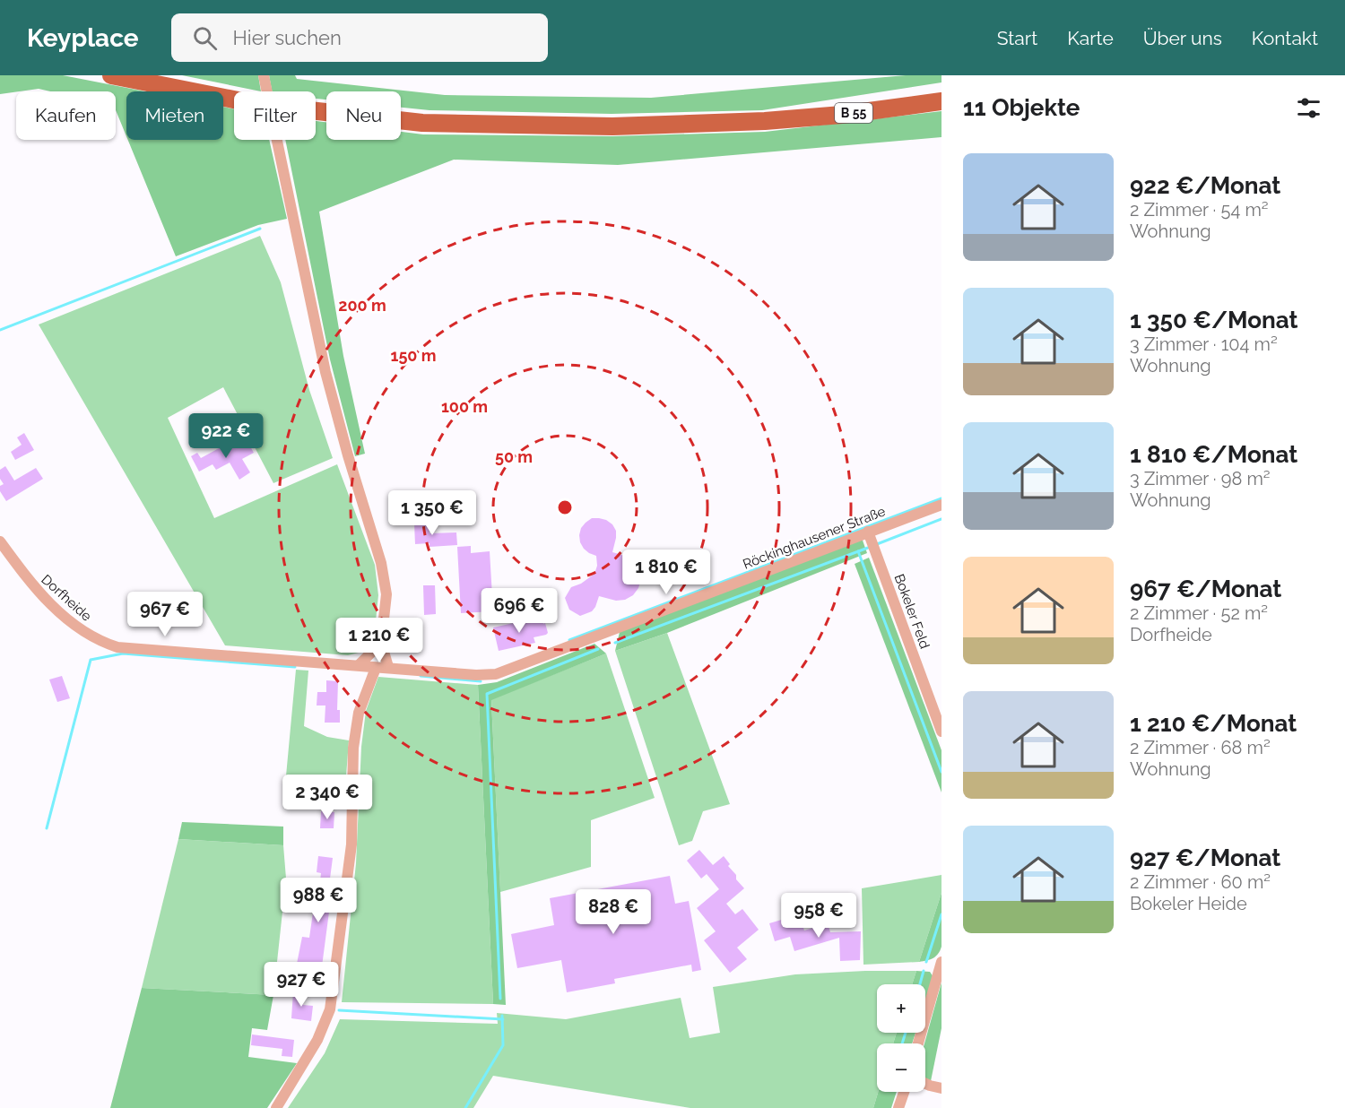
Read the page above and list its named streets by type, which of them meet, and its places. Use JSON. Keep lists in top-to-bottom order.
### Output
{
  "streets": {
    "main road": ["B 55"],
    "street": ["Röckinghausener Straße", "Dorfheide", "Bokeler Feld"]
  },
  "crossings": [
    ["Röckinghausener Straße", "Dorfheide"],
    ["Röckinghausener Straße", "Bokeler Feld"]
  ],
  "page": {
    "header": "Keyplace",
    "search": "Hier suchen",
    "nav": [
      "Start",
      "Karte",
      "Über uns",
      "Kontakt"
    ],
    "heading": "11 Objekte",
    "chip": [
      "Kaufen",
      "Mieten",
      "Filter",
      "Neu"
    ],
    "list": [
      {
        "name": "922 €/Monat",
        "note": "2 Zimmer · 54 m² · Wohnung"
      },
      {
        "name": "1 350 €/Monat",
        "note": "3 Zimmer · 104 m² · Wohnung"
      },
      {
        "name": "1 810 €/Monat",
        "note": "3 Zimmer · 98 m² · Wohnung"
      },
      {
        "name": "967 €/Monat",
        "note": "2 Zimmer · 52 m² · Dorfheide"
      },
      {
        "name": "1 210 €/Monat",
        "note": "2 Zimmer · 68 m² · Wohnung"
      },
      {
        "name": "927 €/Monat",
        "note": "2 Zimmer · 60 m² · Bokeler Heide"
      }
    ],
    "price": [
      "922 €",
      "1 350 €",
      "1 810 €",
      "696 €",
      "967 €",
      "1 210 €",
      "2 340 €",
      "988 €",
      "828 €",
      "958 €",
      "927 €"
    ],
    "map_buttons": ["+", "−"]
  },
  "rings": [
    "200 m",
    "150 m",
    "100 m",
    "50 m"
  ]
}
